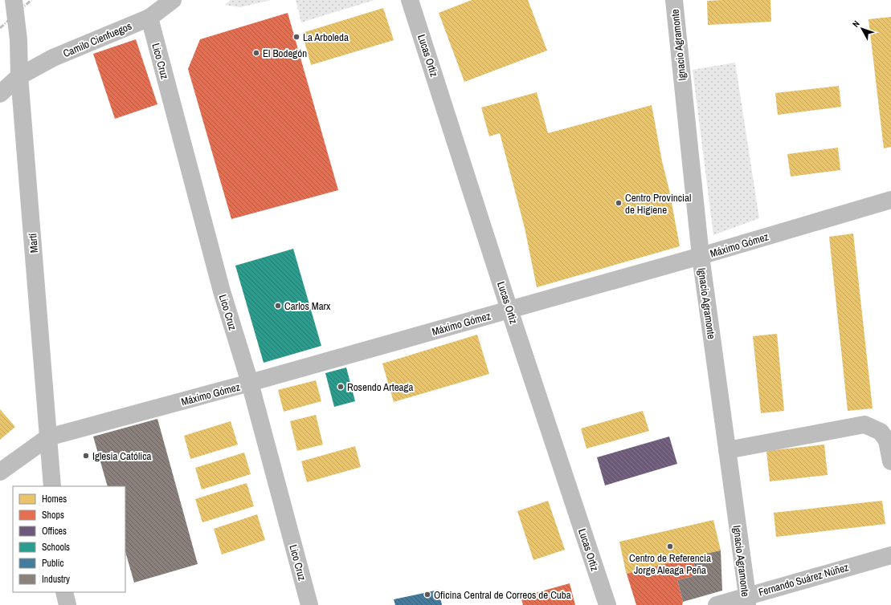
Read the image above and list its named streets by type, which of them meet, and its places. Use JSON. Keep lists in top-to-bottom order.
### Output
{
  "streets": {
    "street": [
      "Camilo Cienfuegos",
      "Ignacio Agramonte",
      "Lucas Ortiz",
      "Lico Cruz",
      "Martí",
      "Máximo Gómez",
      "Fernando Suárez Núñez"
    ]
  },
  "crossings": [
    ["Camilo Cienfuegos", "Lico Cruz"],
    ["Camilo Cienfuegos", "Martí"],
    ["Ignacio Agramonte", "Máximo Gómez"],
    ["Ignacio Agramonte", "Fernando Suárez Núñez"],
    ["Lucas Ortiz", "Máximo Gómez"],
    ["Lico Cruz", "Máximo Gómez"],
    ["Martí", "Máximo Gómez"]
  ],
  "places": [
    "La Arboleda",
    "El Bodegón",
    "Centro Provincial de Higiene",
    "Carlos Marx",
    "Rosendo Arteaga",
    "Iglesia Católica",
    "Centro de Referencia Jorge Aleaga Peña",
    "Oficina Central de Correos de Cuba"
  ],
  "legend": [
    "Homes",
    "Shops",
    "Offices",
    "Schools",
    "Public",
    "Industry"
  ],
  "north": "top left"
}
